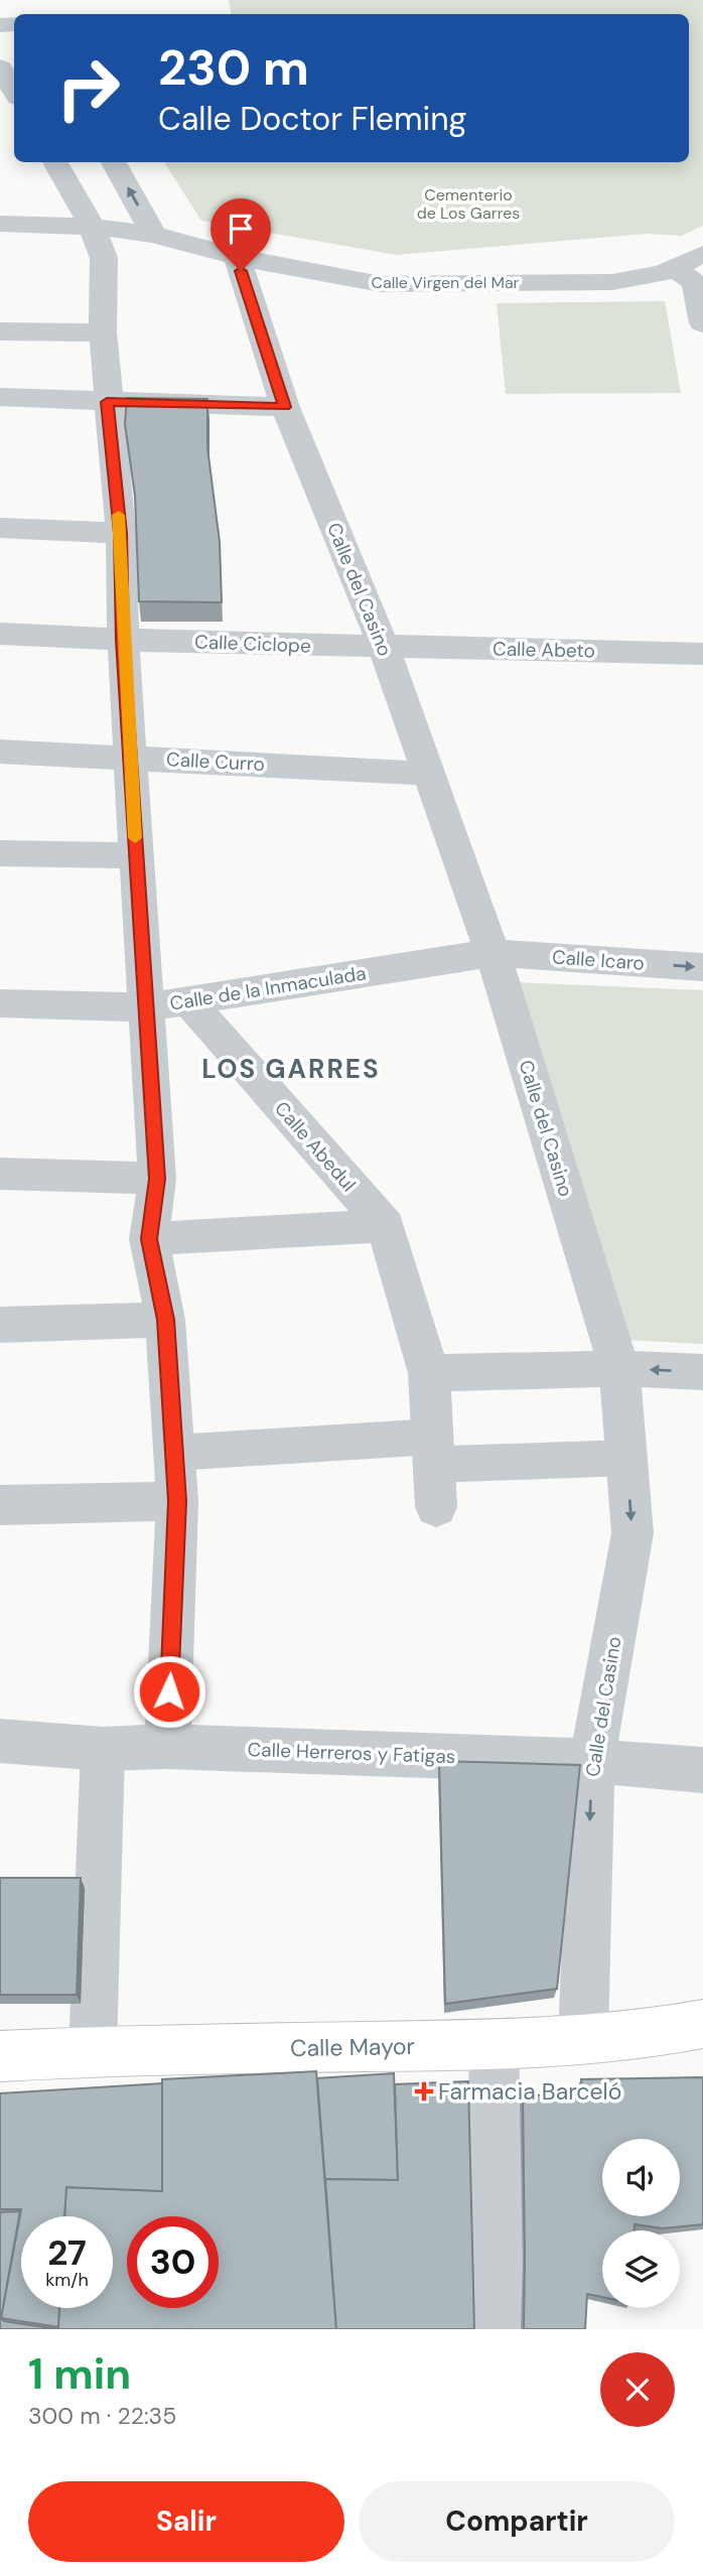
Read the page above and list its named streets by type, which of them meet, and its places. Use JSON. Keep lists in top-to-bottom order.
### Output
{
  "streets": {
    "main road": ["Calle Mayor"],
    "street": [
      "Calle Virgen del Mar",
      "Calle del Casino",
      "Calle Ciclope",
      "Calle Abeto",
      "Calle Curro",
      "Calle Icaro",
      "Calle de la Inmaculada",
      "Calle Abedul",
      "Calle Herreros y Fatigas"
    ]
  },
  "crossings": [
    ["Calle Virgen del Mar", "Calle del Casino"],
    ["Calle del Casino", "Calle Ciclope"],
    ["Calle del Casino", "Calle Abeto"],
    ["Calle del Casino", "Calle Curro"],
    ["Calle del Casino", "Calle Icaro"],
    ["Calle del Casino", "Calle de la Inmaculada"],
    ["Calle del Casino", "Calle Herreros y Fatigas"],
    ["Calle del Casino", "Calle Mayor"],
    ["Calle Ciclope", "Calle Abeto"],
    ["Calle Icaro", "Calle de la Inmaculada"],
    ["Calle de la Inmaculada", "Calle Abedul"]
  ],
  "one_way": ["Calle Icaro"],
  "districts": ["LOS GARRES"],
  "parks": ["Cementerio de Los Garres"],
  "places": {
    "health": ["Farmacia Barceló"]
  },
  "page": {
    "turn": ["230 m", "Calle Doctor Fleming"],
    "speed": "27 km/h",
    "limit": "30",
    "heading": ["1 min", "300 m · 22:35"],
    "buttons": ["Salir", "Compartir"]
  }
}
